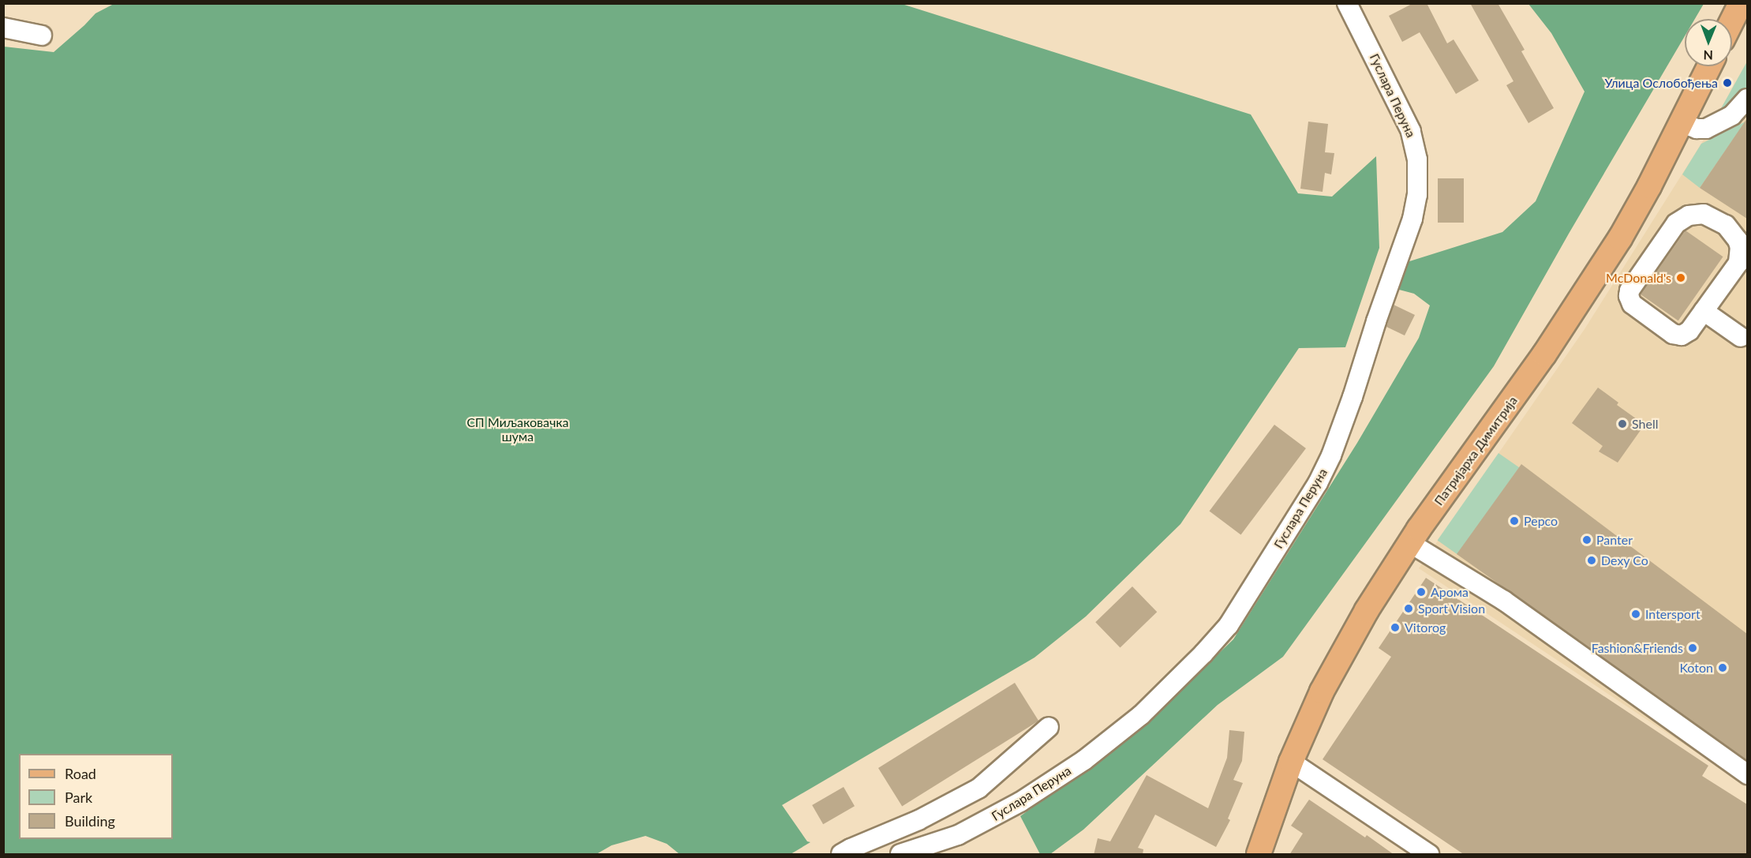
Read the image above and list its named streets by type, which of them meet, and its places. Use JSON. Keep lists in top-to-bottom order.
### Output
{
  "streets": {
    "main road": ["Патријарха Димитрија"],
    "street": ["Гуслара Перуна"]
  },
  "parks": ["СП Миљаковачка шума"],
  "places": [
    "Улица Ослобођења",
    "McDonald's",
    "Shell",
    "Pepco",
    "Panter",
    "Dexy Co",
    "Арома",
    "Sport Vision",
    "Intersport",
    "Vitorog",
    "Fashion&Friends",
    "Koton"
  ],
  "legend": ["Road", "Park", "Building"],
  "north": "bottom"
}
